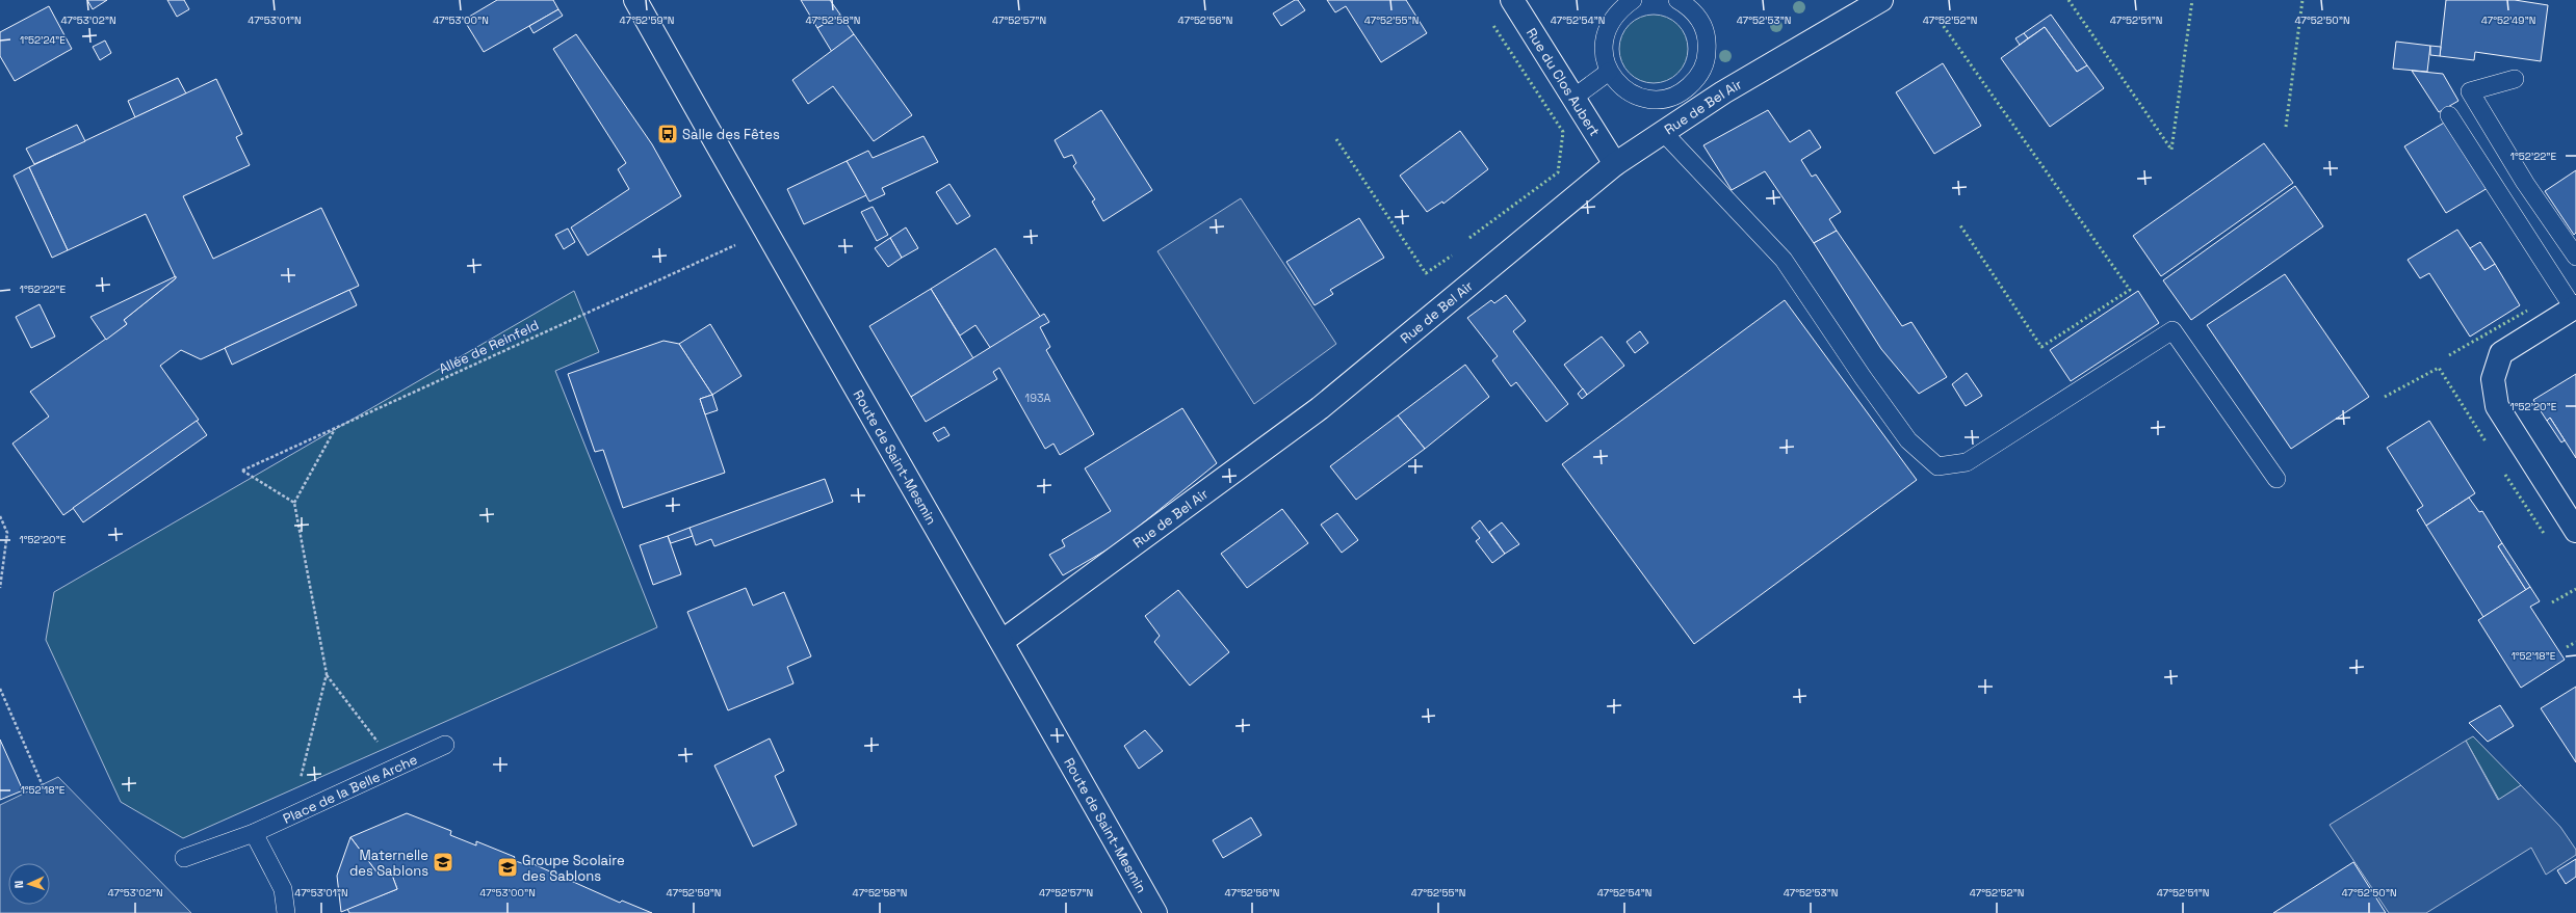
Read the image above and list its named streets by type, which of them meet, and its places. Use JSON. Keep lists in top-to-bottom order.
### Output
{
  "streets": {
    "street": ["Rue du Clos Aubert", "Rue de Bel Air", "Route de Saint-Mesmin"],
    "lane": ["Place de la Belle Arche"],
    "path": ["Allée de Reinfeld"]
  },
  "crossings": [
    ["Rue du Clos Aubert", "Rue de Bel Air"],
    ["Rue de Bel Air", "Route de Saint-Mesmin"]
  ],
  "places": {
    "bus stop": ["Salle des Fêtes"],
    "school or university": ["Maternelle des Sablons", "Groupe Scolaire des Sablons"]
  },
  "house_numbers": ["193A"],
  "north": "left",
  "coordinates": [
    "47°53'02\"N",
    "47°53'01\"N",
    "47°53'00\"N",
    "47°52'59\"N",
    "47°52'58\"N",
    "47°52'57\"N",
    "47°52'56\"N",
    "47°52'55\"N",
    "47°52'54\"N",
    "47°52'53\"N",
    "47°52'52\"N",
    "47°52'51\"N",
    "47°52'50\"N",
    "47°52'49\"N",
    "1°52'24\"E",
    "1°52'22\"E",
    "1°52'20\"E",
    "1°52'18\"E"
  ]
}
